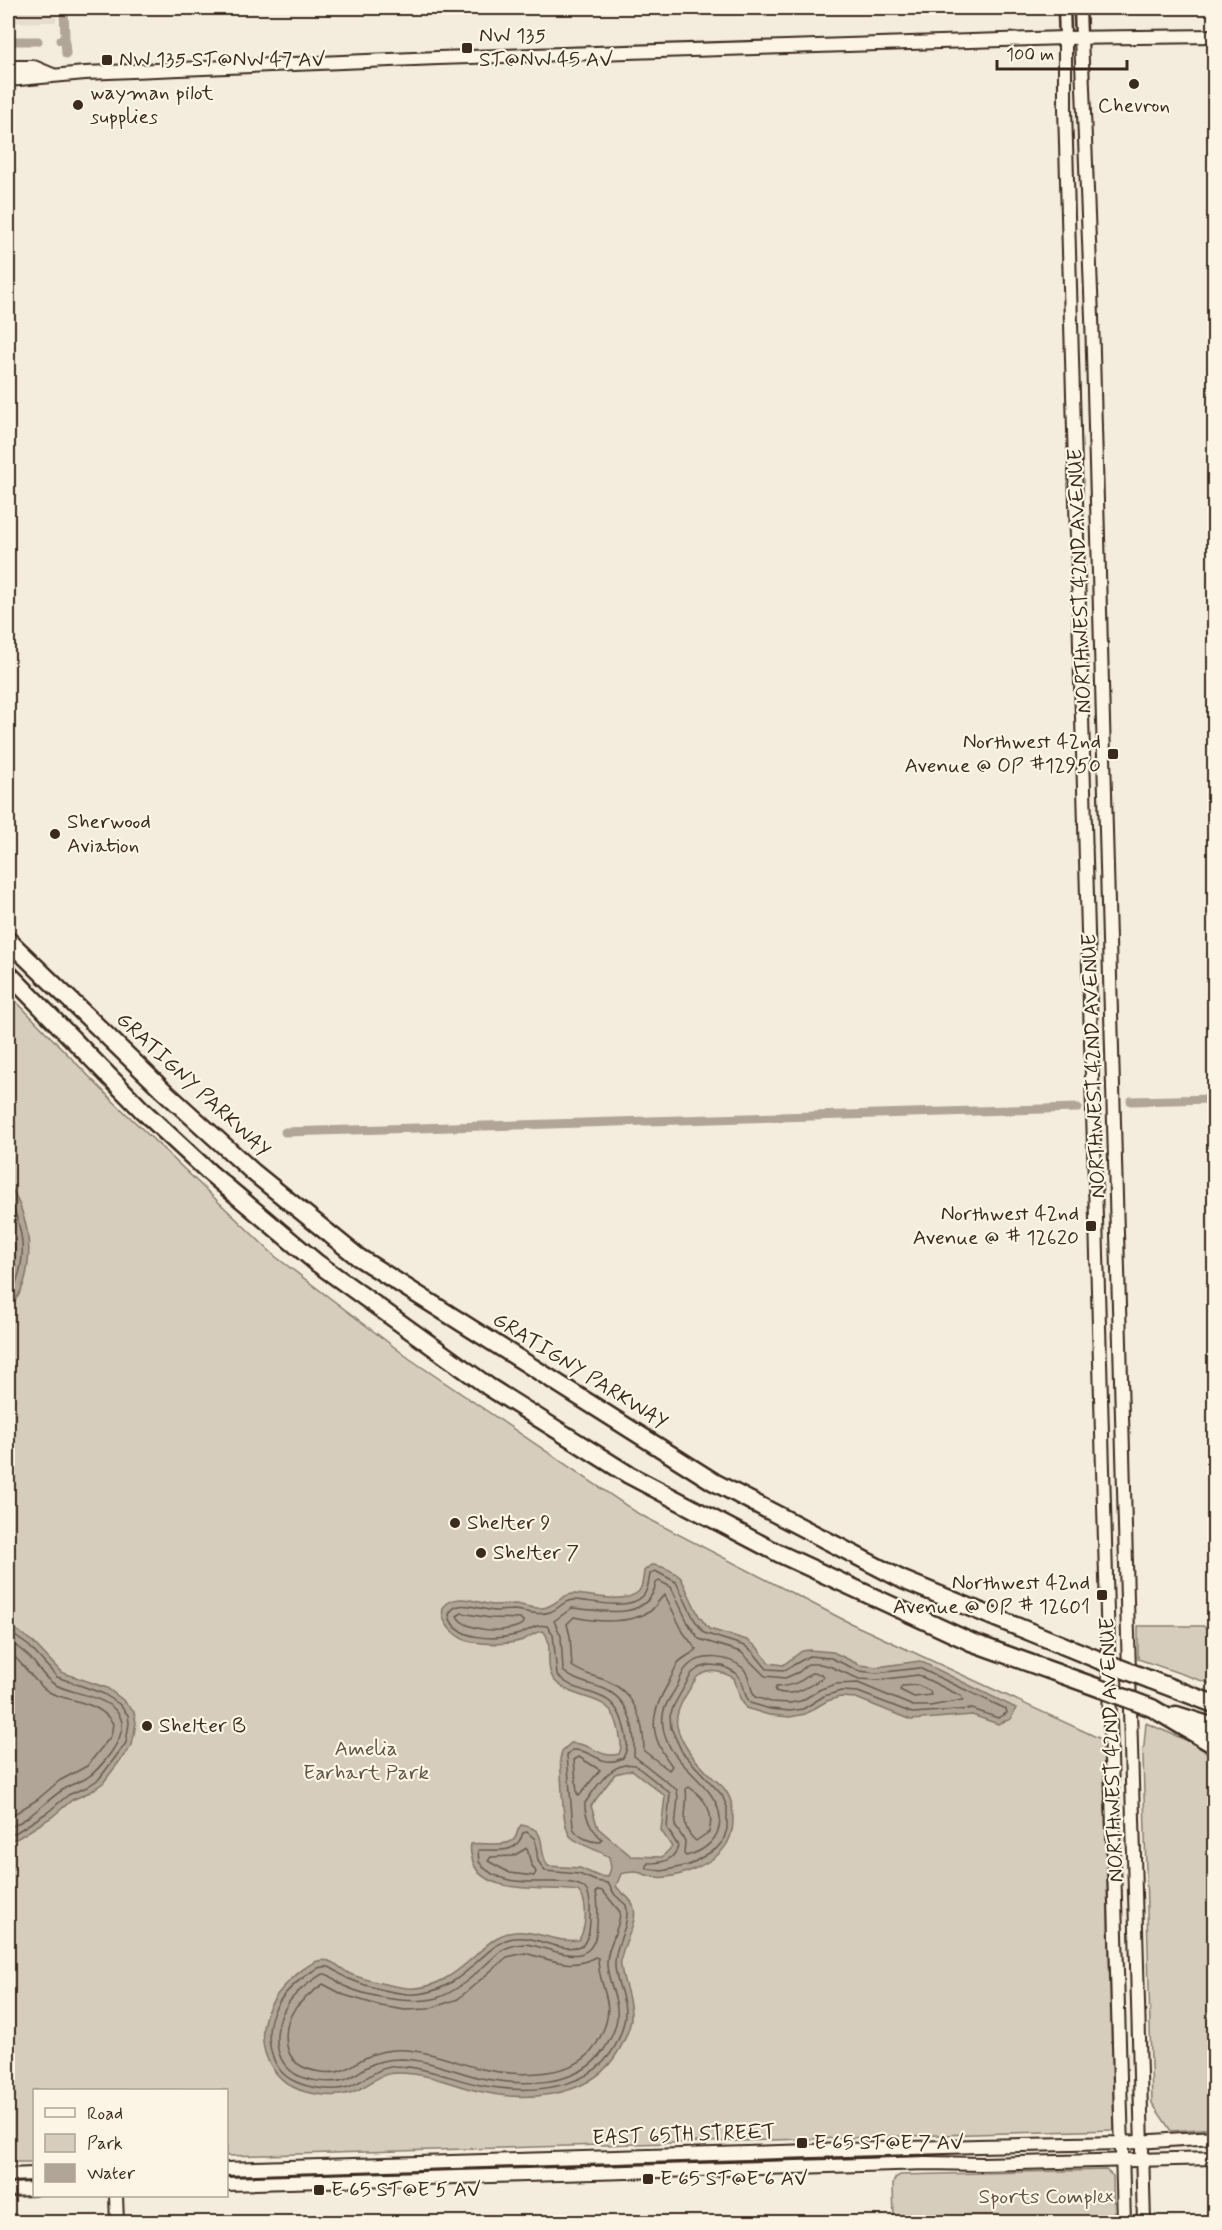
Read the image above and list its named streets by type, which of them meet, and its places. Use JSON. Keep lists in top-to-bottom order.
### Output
{
  "streets": {
    "highway": ["GRATIGNY PARKWAY"],
    "main road": ["NORTHWEST 42ND AVENUE", "EAST 65TH STREET"]
  },
  "crossings": [
    ["NORTHWEST 42ND AVENUE", "EAST 65TH STREET"]
  ],
  "parks": ["Amelia Earhart Park", "Sports Complex"],
  "places": {
    "transit": [
      "NW 135 ST@NW 45 AV",
      "NW 135 ST@NW 47 AV",
      "Northwest 42nd Avenue @ OP #12950",
      "Northwest 42nd Avenue @ # 12620",
      "Northwest 42nd Avenue @ OP # 12601",
      "E 65 ST@E 7 AV",
      "E 65 ST@E 6 AV",
      "E 65 ST@E 5 AV"
    ],
    "other": [
      "Chevron",
      "wayman pilot supplies",
      "Sherwood Aviation",
      "Shelter 9",
      "Shelter 7",
      "Shelter B"
    ]
  },
  "legend": ["Road", "Park", "Water"],
  "scale_bar": "100 m"
}
